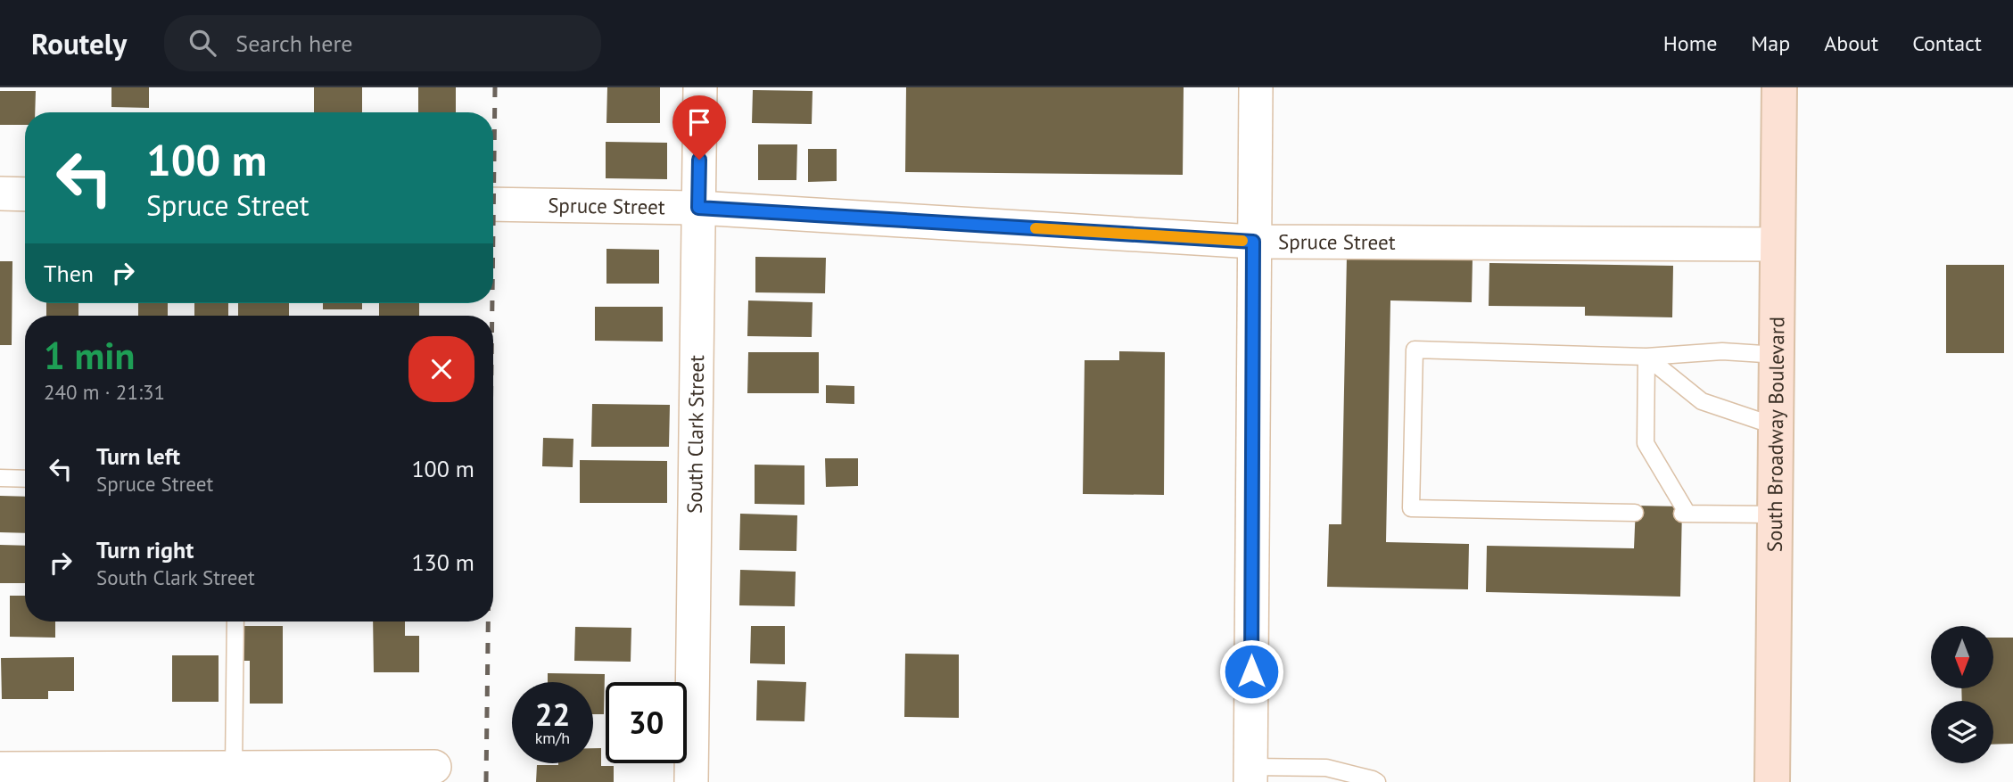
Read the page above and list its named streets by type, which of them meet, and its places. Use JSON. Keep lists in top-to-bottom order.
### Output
{
  "streets": {
    "main road": ["South Broadway Boulevard"],
    "street": ["Spruce Street", "South Clark Street"]
  },
  "crossings": [
    ["Spruce Street", "South Clark Street"],
    ["Spruce Street", "South Broadway Boulevard"]
  ],
  "north": "bottom",
  "page": {
    "header": "Routely",
    "search": "Search here",
    "nav": [
      "Home",
      "Map",
      "About",
      "Contact"
    ],
    "turn": ["100 m", "Spruce Street"],
    "then": "Then",
    "heading": ["1 min", "240 m · 21:31"],
    "list": [
      {
        "name": "Turn left",
        "note": "Spruce Street",
        "value": "100 m"
      },
      {
        "name": "Turn right",
        "note": "South Clark Street",
        "value": "130 m"
      }
    ],
    "speed": "22 km/h",
    "limit": "30"
  }
}
